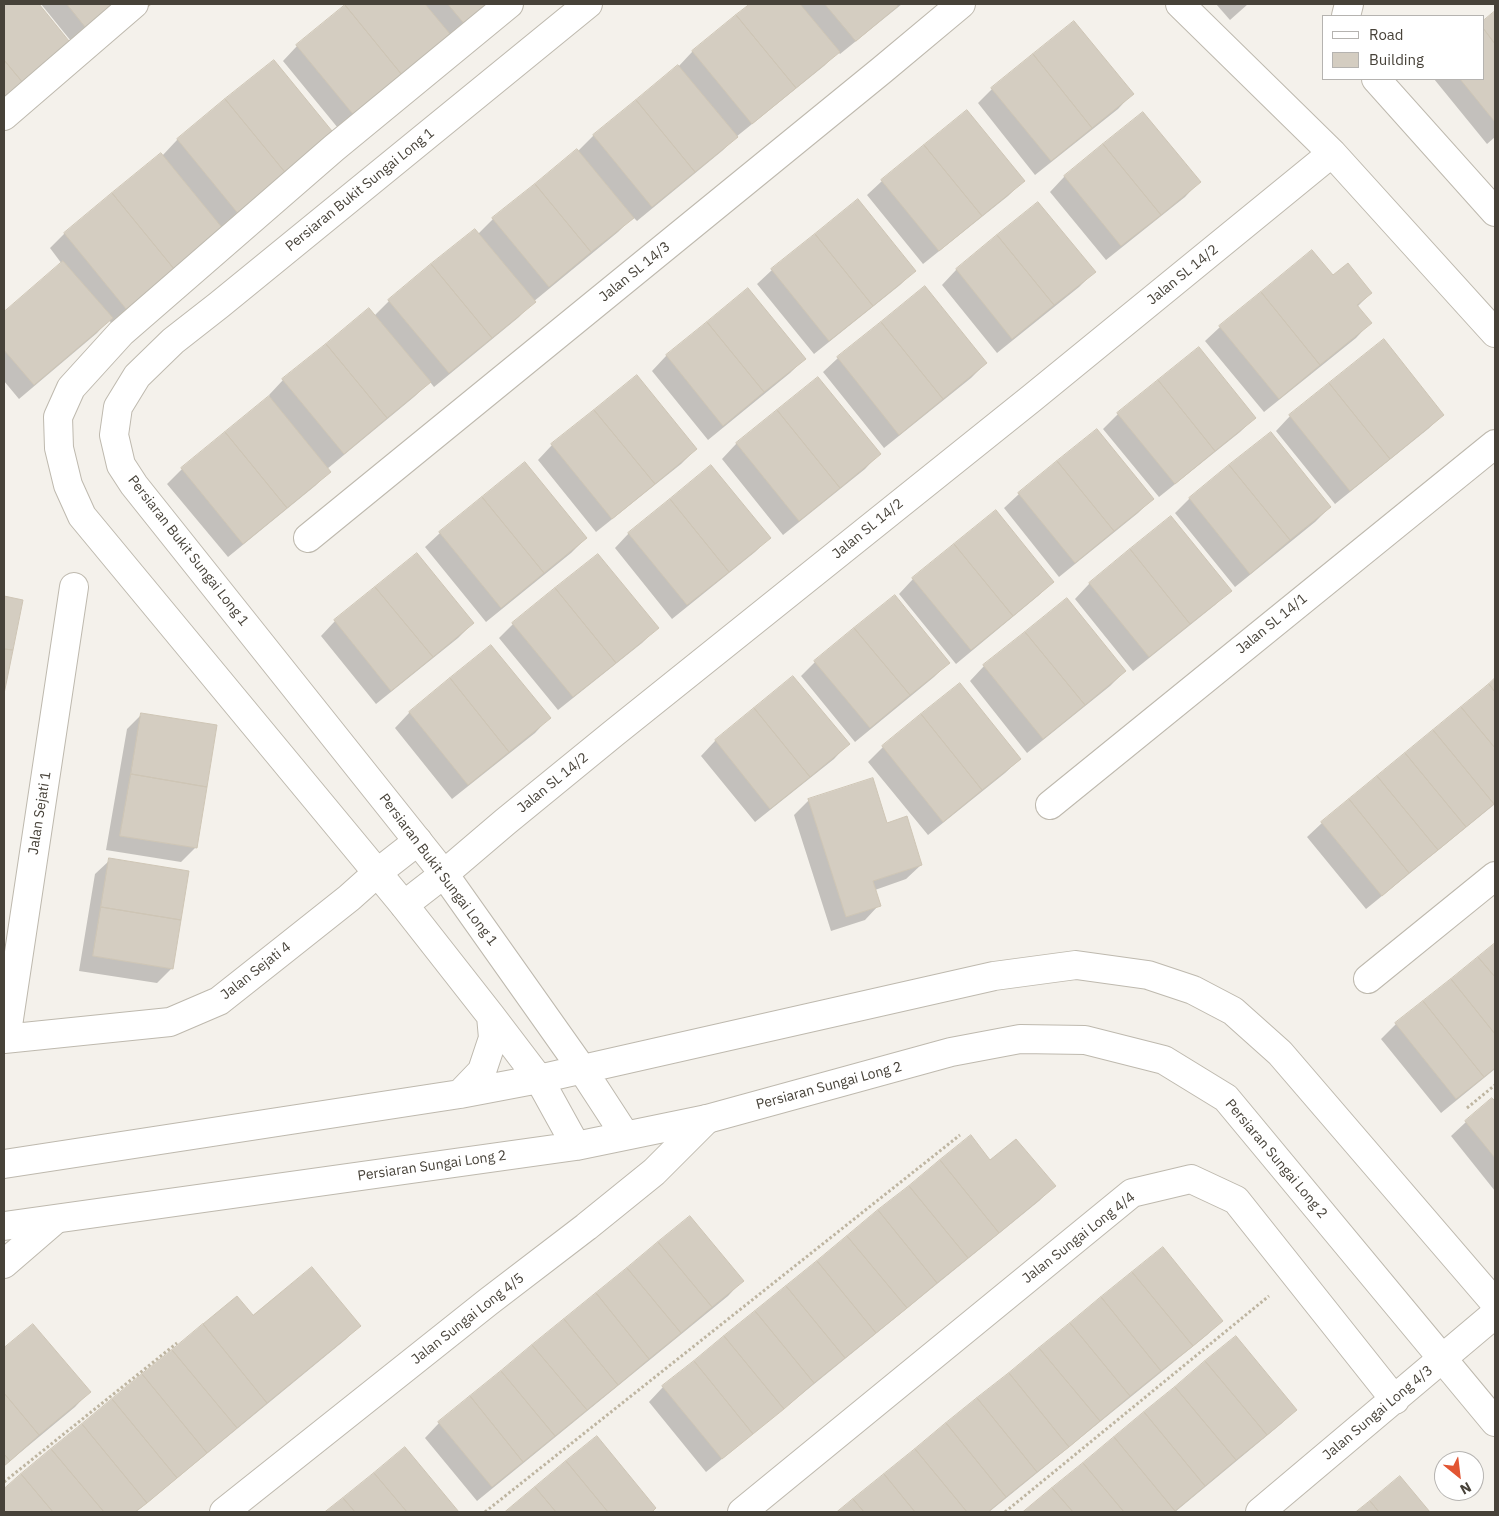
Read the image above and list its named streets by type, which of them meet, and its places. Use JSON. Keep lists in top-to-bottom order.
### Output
{
  "streets": {
    "street": [
      "Persiaran Bukit Sungai Long 1",
      "Jalan SL 14/3",
      "Jalan SL 14/2",
      "Jalan SL 14/1",
      "Jalan Sejati 1",
      "Jalan Sejati 4",
      "Persiaran Sungai Long 2",
      "Jalan Sungai Long 4/4",
      "Jalan Sungai Long 4/5",
      "Jalan Sungai Long 4/3"
    ]
  },
  "crossings": [
    ["Persiaran Bukit Sungai Long 1", "Jalan SL 14/2"],
    ["Persiaran Bukit Sungai Long 1", "Jalan Sejati 4"],
    ["Persiaran Bukit Sungai Long 1", "Persiaran Sungai Long 2"],
    ["Jalan Sejati 1", "Jalan Sejati 4"],
    ["Persiaran Sungai Long 2", "Jalan Sungai Long 4/5"],
    ["Persiaran Sungai Long 2", "Jalan Sungai Long 4/3"],
    ["Jalan Sungai Long 4/4", "Jalan Sungai Long 4/3"]
  ],
  "legend": ["Road", "Building"],
  "north": "bottom right"
}
